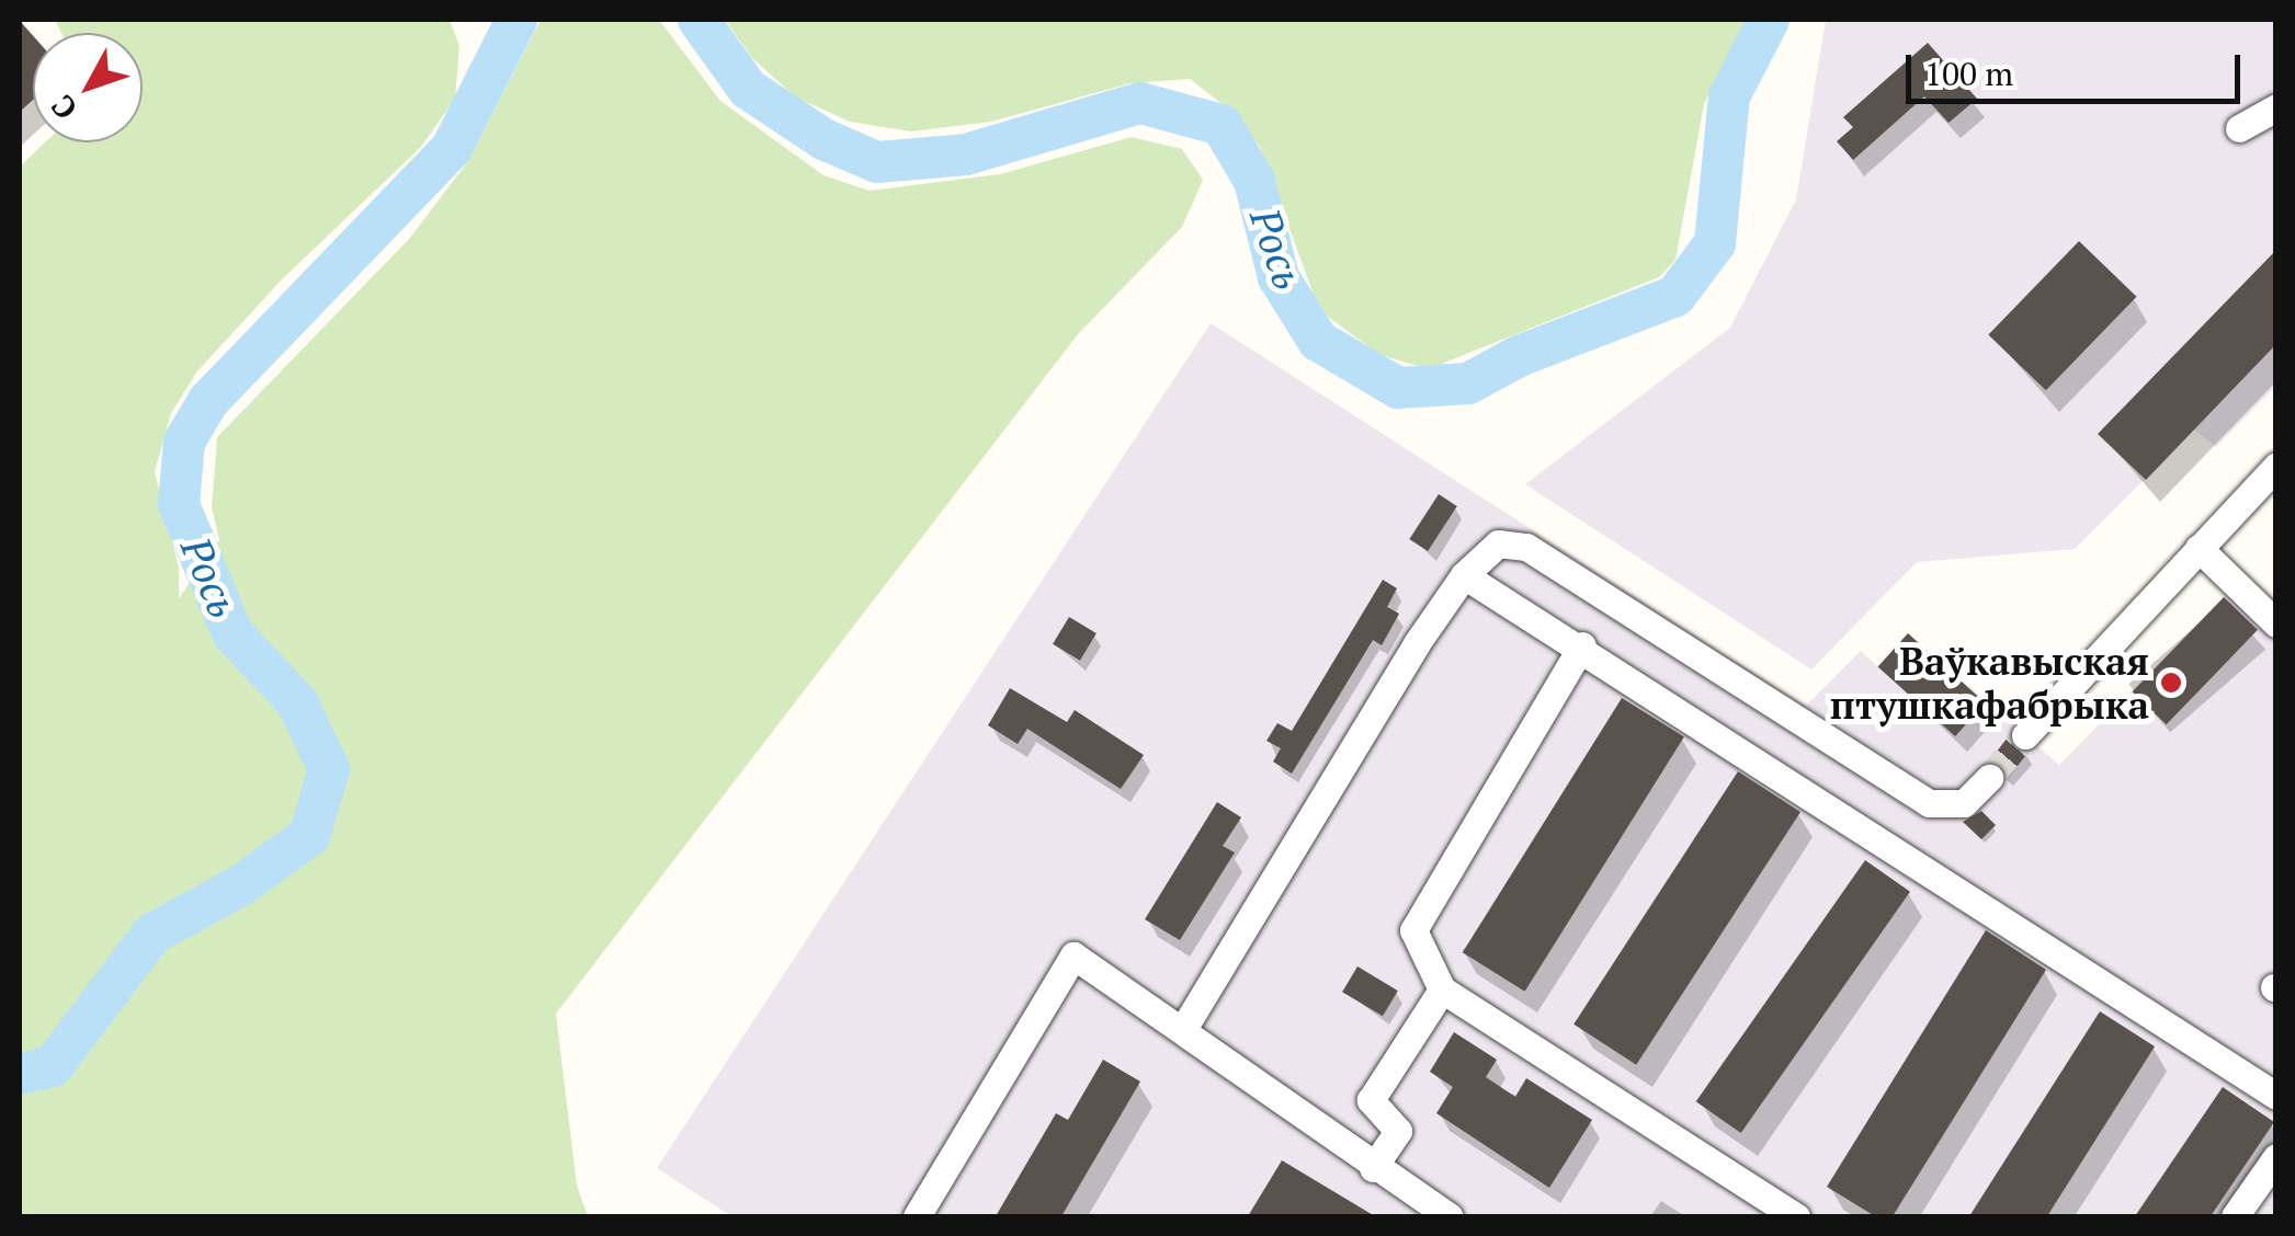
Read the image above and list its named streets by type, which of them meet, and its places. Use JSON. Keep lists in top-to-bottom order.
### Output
{
  "water": ["Рось"],
  "places": ["Ваўкавыская птушкафабрыка"],
  "scale_bar": "100 m",
  "north": "bottom left"
}
